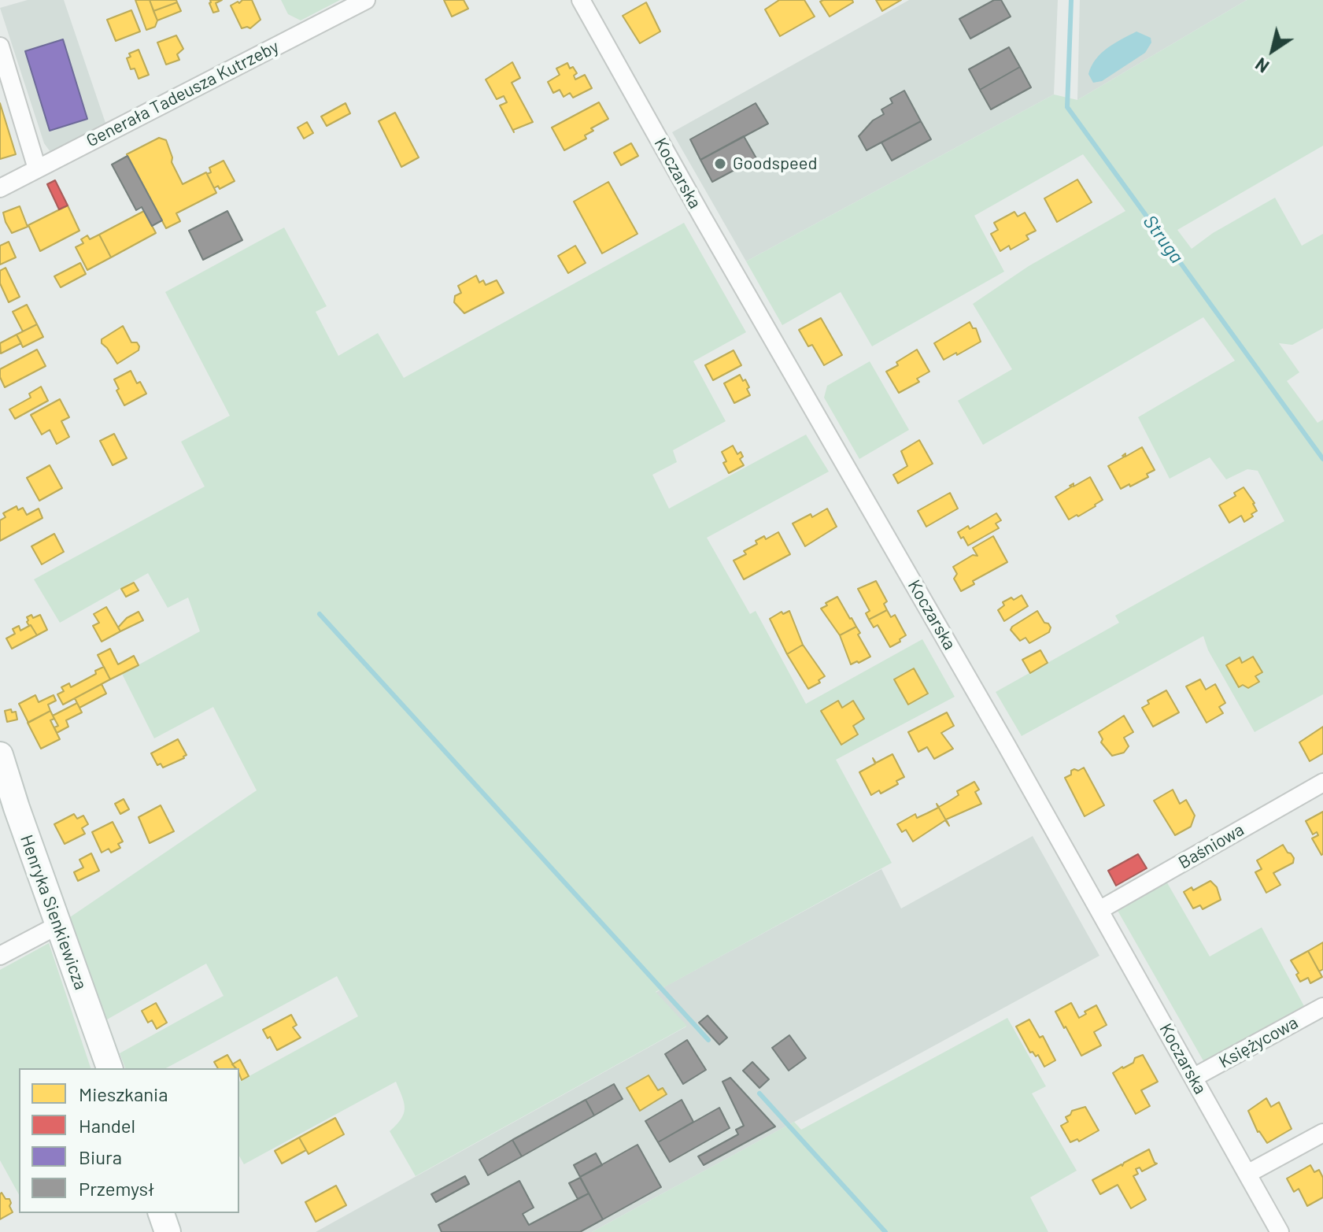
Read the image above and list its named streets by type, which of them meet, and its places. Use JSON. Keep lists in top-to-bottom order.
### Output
{
  "streets": {
    "street": [
      "Generała Tadeusza Kutrzeby",
      "Koczarska",
      "Baśniowa",
      "Henryka Sienkiewicza",
      "Księżycowa"
    ]
  },
  "crossings": [
    ["Koczarska", "Baśniowa"],
    ["Koczarska", "Księżycowa"]
  ],
  "water": ["Struga"],
  "places": ["Goodspeed"],
  "legend": [
    "Mieszkania",
    "Handel",
    "Biura",
    "Przemysł"
  ],
  "north": "bottom left"
}
